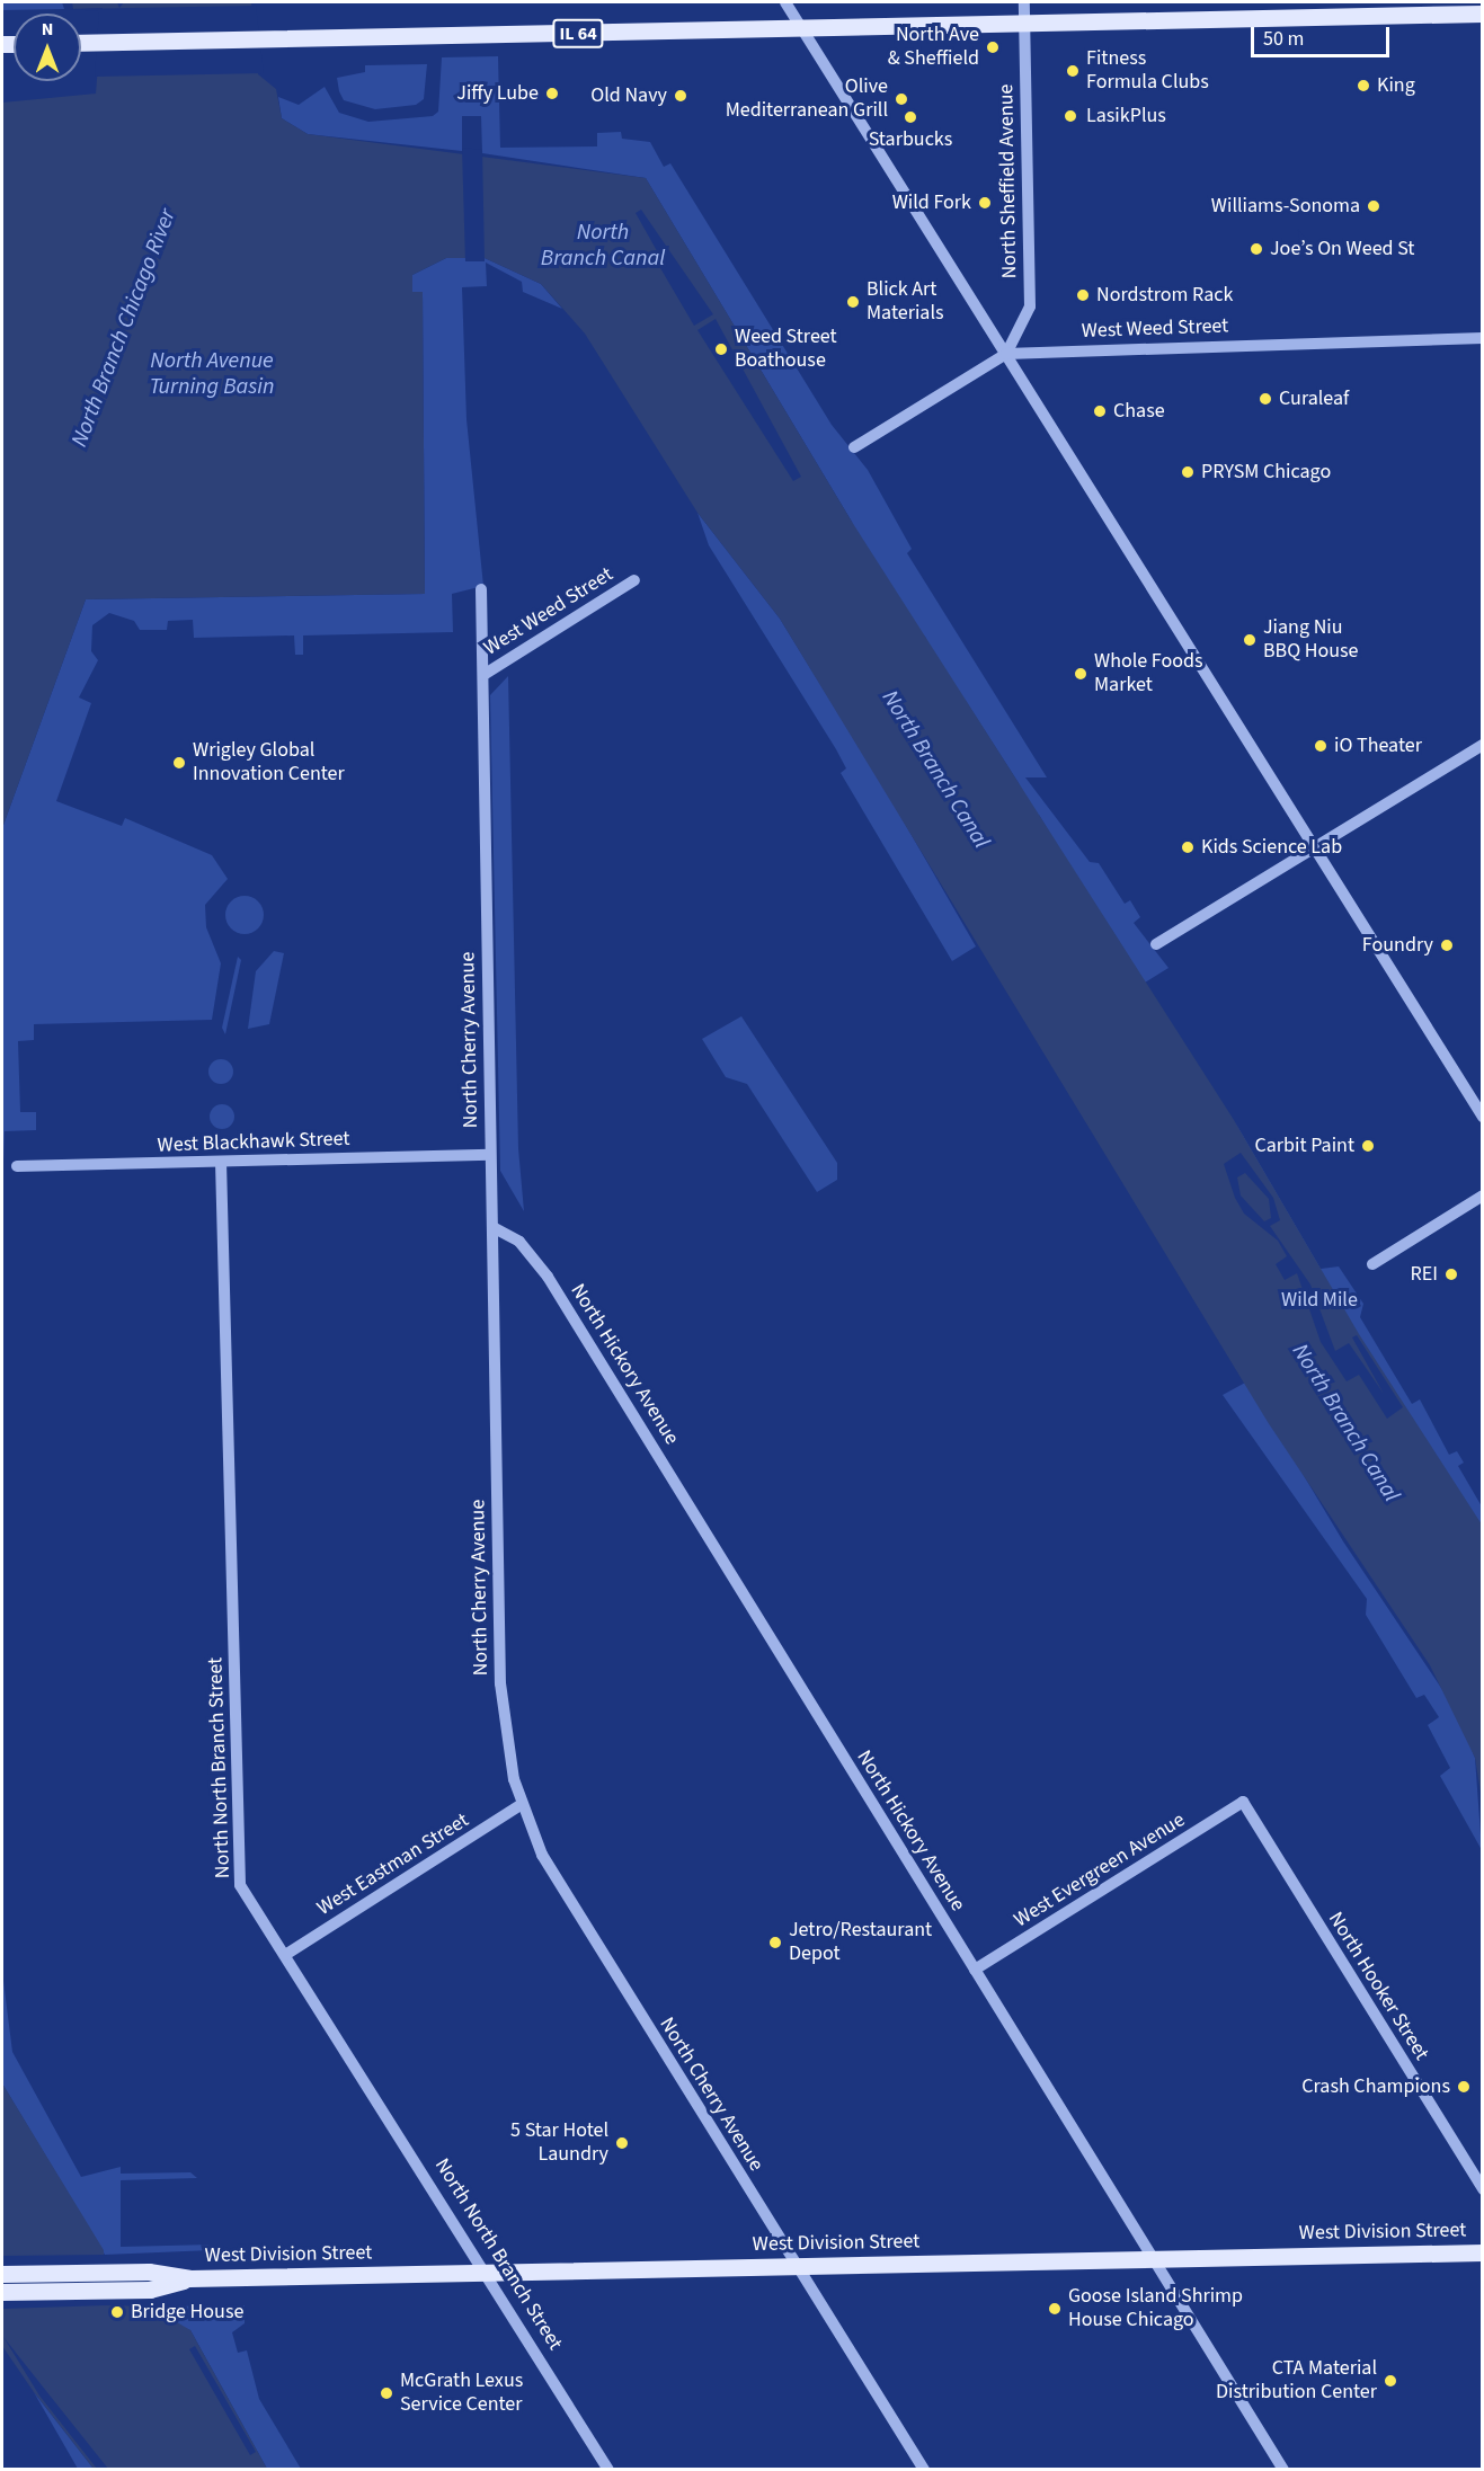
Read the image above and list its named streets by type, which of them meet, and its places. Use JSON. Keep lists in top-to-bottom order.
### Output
{
  "streets": {
    "main road": ["IL 64", "West Division Street"],
    "street": [
      "North Sheffield Avenue",
      "West Weed Street",
      "North Cherry Avenue",
      "West Blackhawk Street",
      "North Hickory Avenue",
      "North North Branch Street",
      "West Eastman Street",
      "West Evergreen Avenue",
      "North Hooker Street"
    ]
  },
  "crossings": [
    ["IL 64", "North Sheffield Avenue"],
    ["North Sheffield Avenue", "West Weed Street"],
    ["West Weed Street", "North Cherry Avenue"],
    ["North Cherry Avenue", "West Blackhawk Street"],
    ["North Cherry Avenue", "North Hickory Avenue"],
    ["North Cherry Avenue", "West Eastman Street"],
    ["North Cherry Avenue", "West Division Street"],
    ["West Blackhawk Street", "North North Branch Street"],
    ["North Hickory Avenue", "West Evergreen Avenue"],
    ["North Hickory Avenue", "West Division Street"],
    ["North North Branch Street", "West Eastman Street"],
    ["North North Branch Street", "West Division Street"],
    ["West Evergreen Avenue", "North Hooker Street"]
  ],
  "water": ["North Branch Canal", "North Branch Chicago River", "North Avenue Turning Basin"],
  "parks": ["Wild Mile"],
  "places": [
    "North Ave & Sheffield",
    "Fitness Formula Clubs",
    "King",
    "Jiffy Lube",
    "Old Navy",
    "Olive Mediterranean Grill",
    "LasikPlus",
    "Starbucks",
    "Wild Fork",
    "Williams-Sonoma",
    "Joe’s On Weed St",
    "Nordstrom Rack",
    "Blick Art Materials",
    "Weed Street Boathouse",
    "Curaleaf",
    "Chase",
    "PRYSM Chicago",
    "Jiang Niu BBQ House",
    "Whole Foods Market",
    "iO Theater",
    "Wrigley Global Innovation Center",
    "Kids Science Lab",
    "Foundry",
    "Carbit Paint",
    "REI",
    "Jetro/Restaurant Depot",
    "Crash Champions",
    "5 Star Hotel Laundry",
    "Goose Island Shrimp House Chicago",
    "Bridge House",
    "CTA Material Distribution Center",
    "McGrath Lexus Service Center"
  ],
  "scale_bar": "50 m",
  "north": "top"
}
